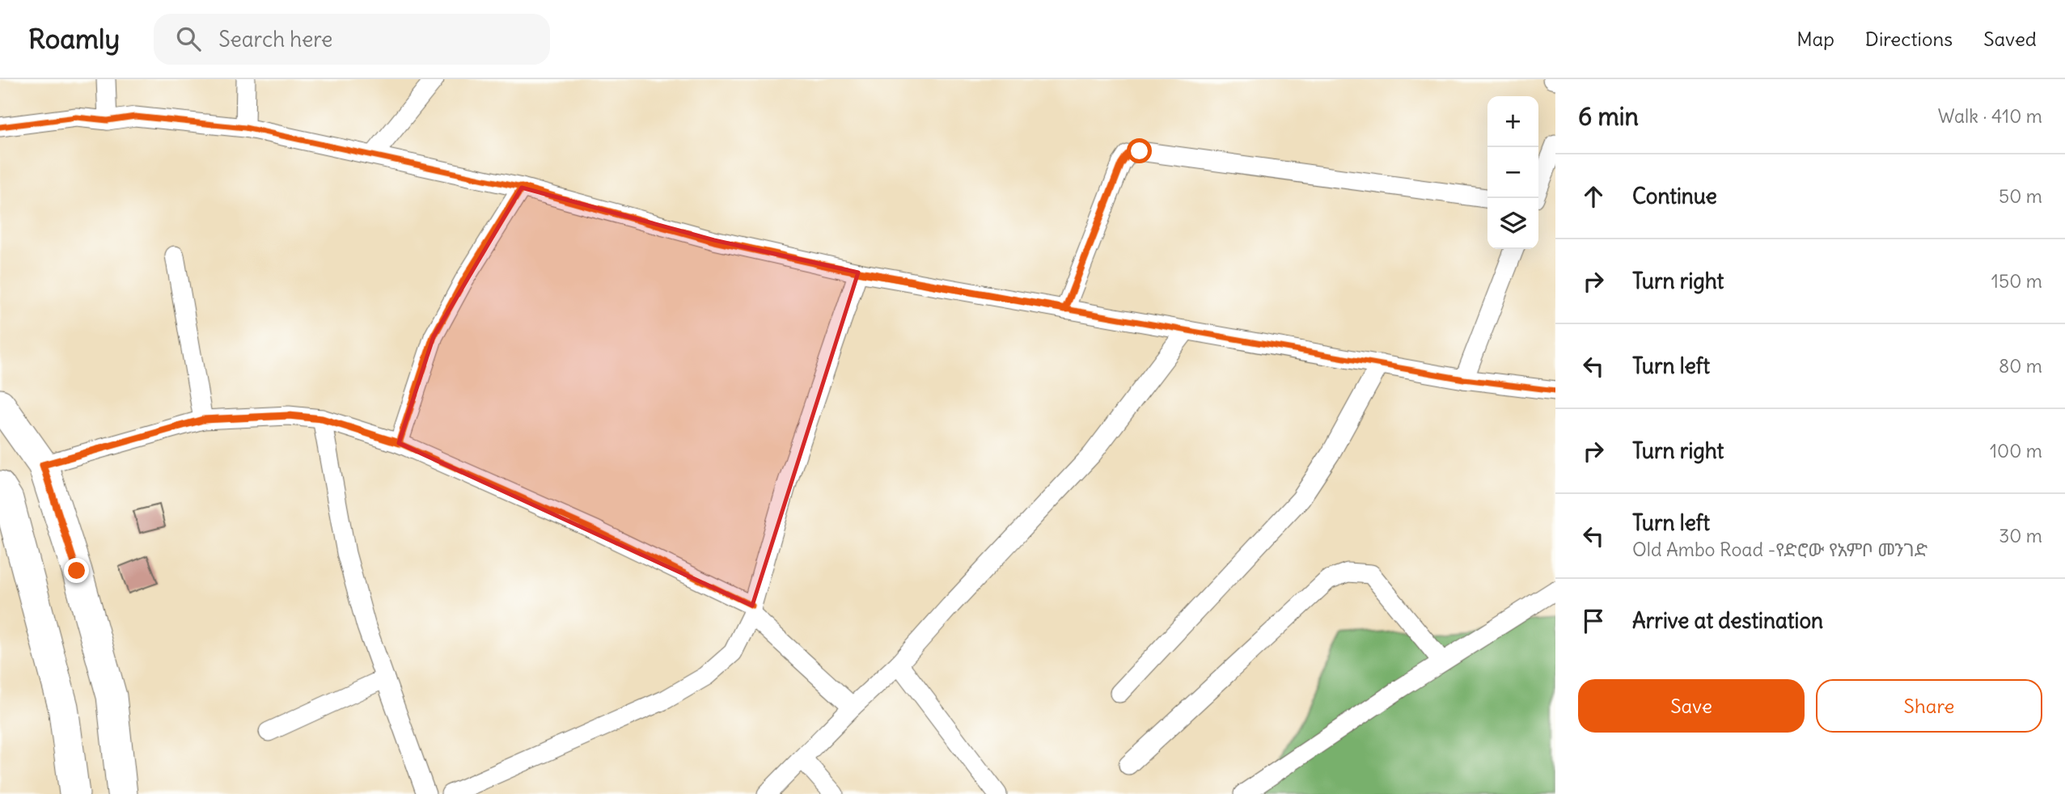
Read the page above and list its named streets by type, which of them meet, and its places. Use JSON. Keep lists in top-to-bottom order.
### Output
{
  "page": {
    "header": "Roamly",
    "search": "Search here",
    "nav": ["Map", "Directions", "Saved"],
    "heading": ["6 min", "Walk · 410 m"],
    "map_buttons": ["+", "−"],
    "list": [
      ["Continue", "50 m"],
      ["Turn right", "150 m"],
      ["Turn left", "80 m"],
      ["Turn right", "100 m"],
      ["Turn left", "Old Ambo Road -የድሮው የአምቦ መንገድ", "30 m"],
      "Arrive at destination"
    ],
    "buttons": ["Save", "Share"]
  }
}
